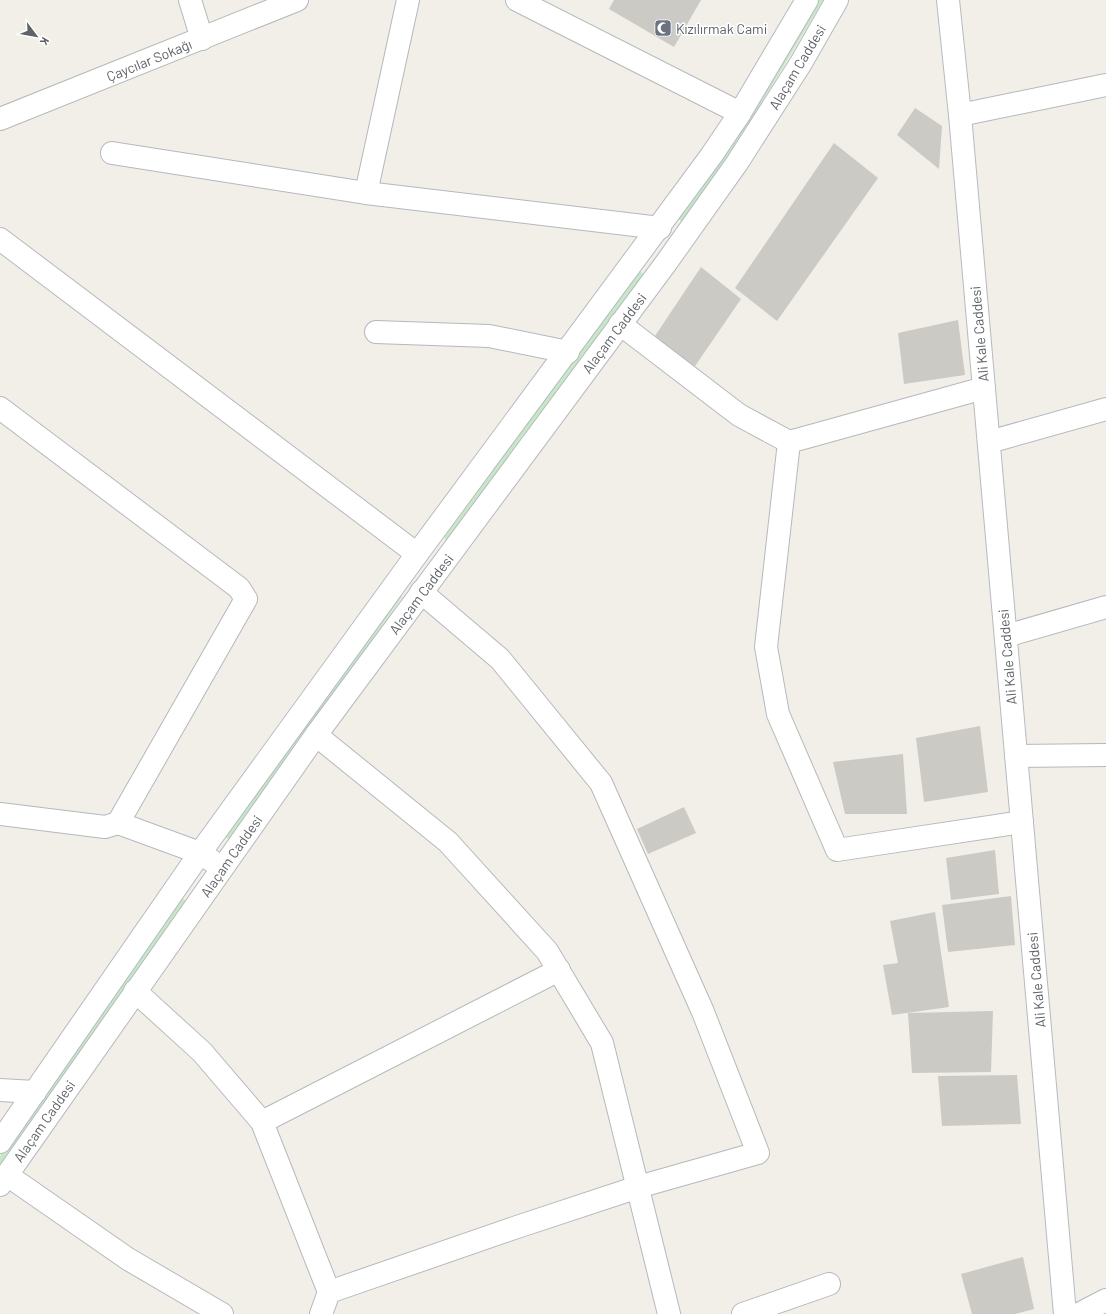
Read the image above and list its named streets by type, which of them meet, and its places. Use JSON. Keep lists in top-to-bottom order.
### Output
{
  "streets": {
    "street": ["Çaycılar Sokağı", "Alaçam Caddesi", "Ali Kale Caddesi"]
  },
  "places": {
    "mosque": ["Kızılırmak Cami"]
  },
  "north": "bottom right"
}
